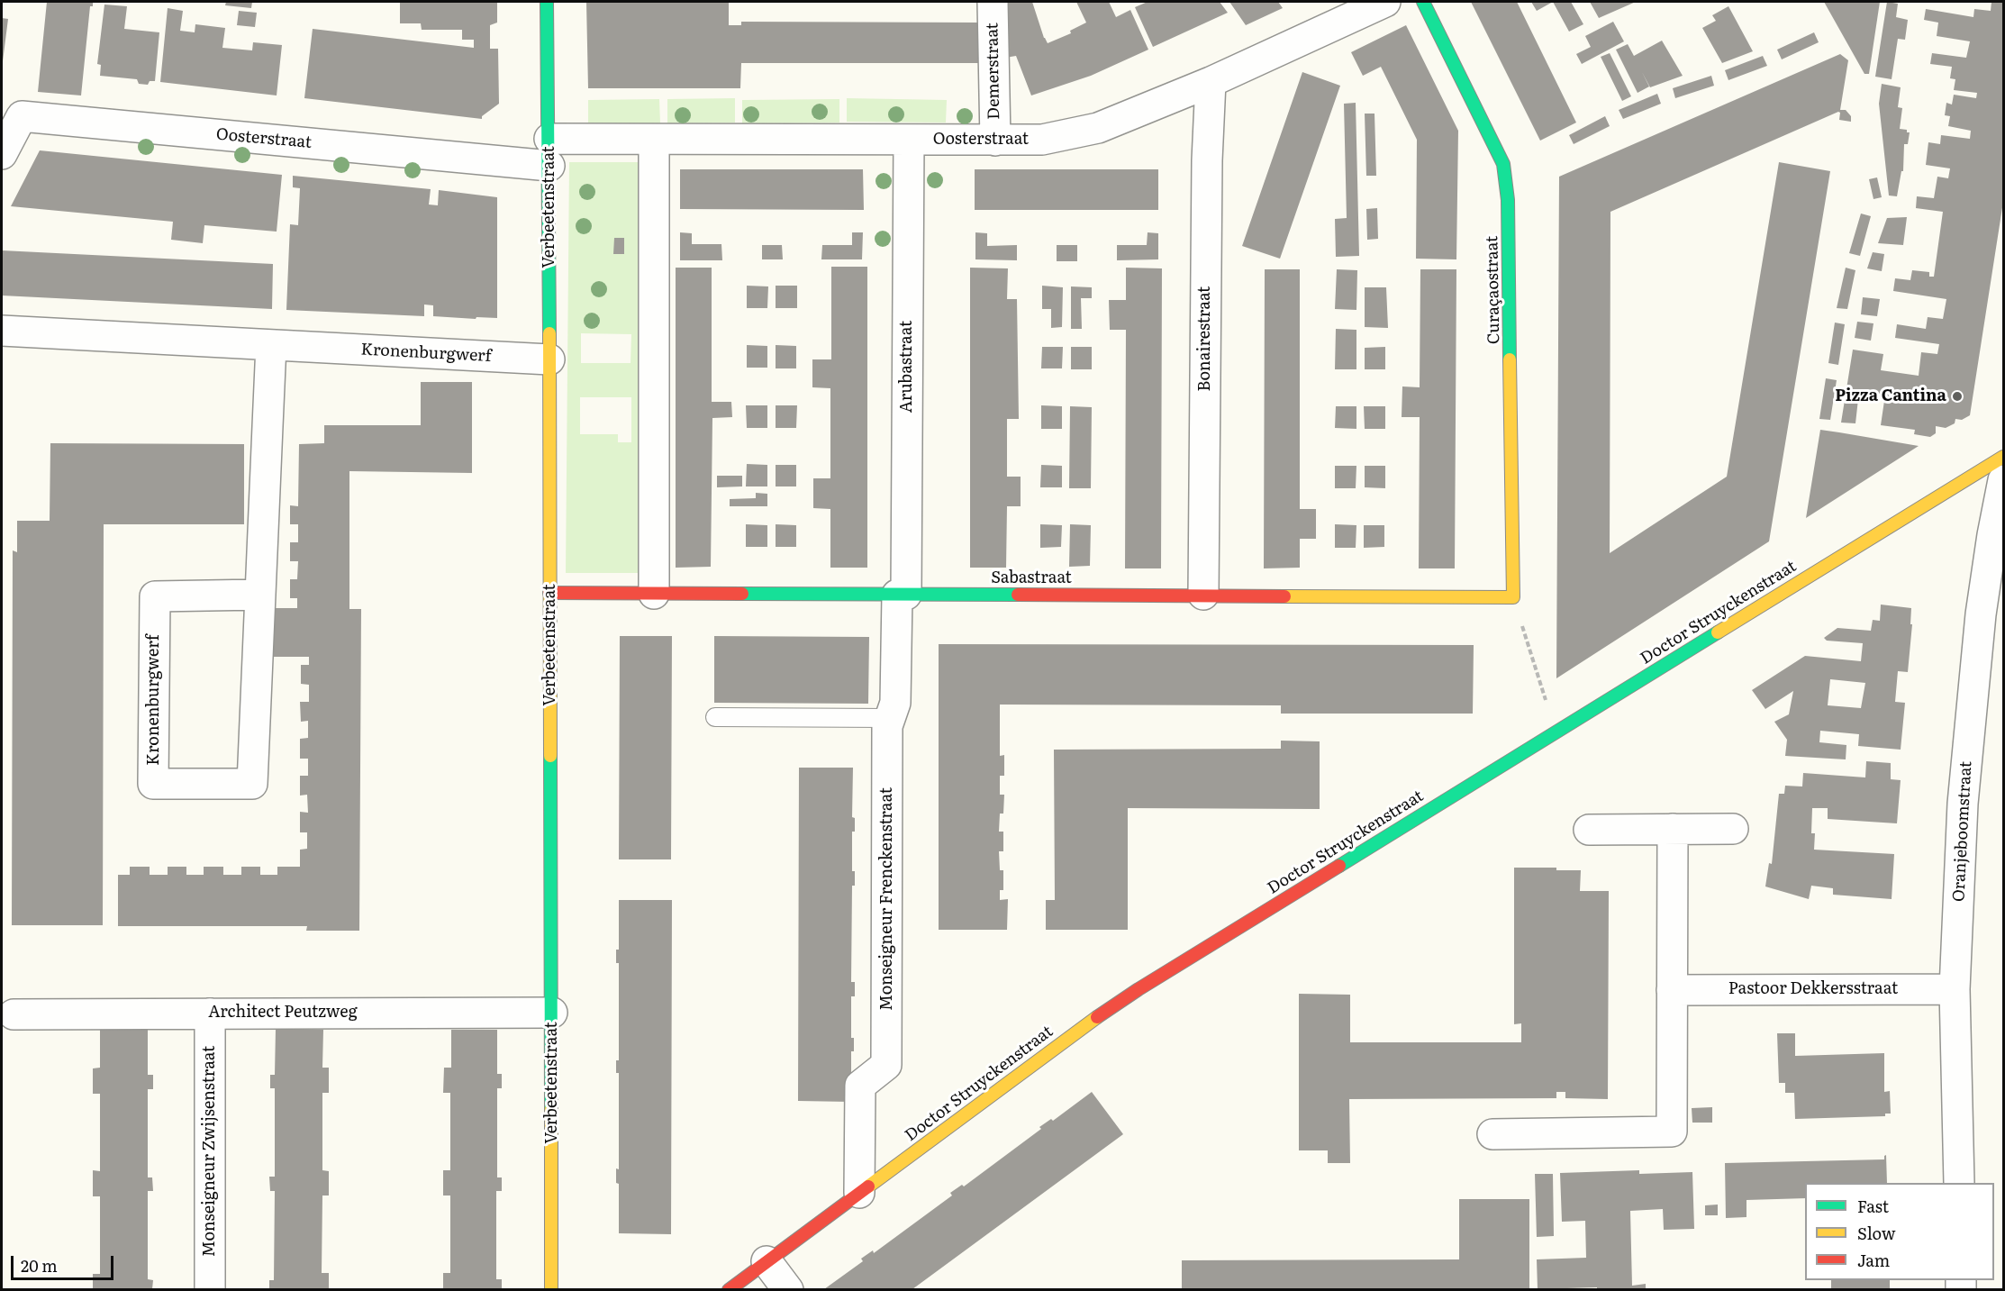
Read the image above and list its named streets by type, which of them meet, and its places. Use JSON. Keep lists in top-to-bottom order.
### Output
{
  "streets": {
    "street": [
      "Demerstraat",
      "Oosterstraat",
      "Verbeetenstraat",
      "Curaçaostraat",
      "Bonairestraat",
      "Kronenburgwerf",
      "Arubastraat",
      "Sabastraat",
      "Doctor Struyckenstraat",
      "Oranjeboomstraat",
      "Monseigneur Frenckenstraat",
      "Pastoor Dekkersstraat",
      "Architect Peutzweg",
      "Monseigneur Zwijsenstraat"
    ]
  },
  "crossings": [
    ["Demerstraat", "Oosterstraat"],
    ["Oosterstraat", "Verbeetenstraat"],
    ["Oosterstraat", "Bonairestraat"],
    ["Oosterstraat", "Arubastraat"],
    ["Verbeetenstraat", "Kronenburgwerf"],
    ["Verbeetenstraat", "Sabastraat"],
    ["Verbeetenstraat", "Architect Peutzweg"],
    ["Curaçaostraat", "Sabastraat"],
    ["Bonairestraat", "Sabastraat"],
    ["Arubastraat", "Sabastraat"],
    ["Arubastraat", "Monseigneur Frenckenstraat"],
    ["Sabastraat", "Monseigneur Frenckenstraat"],
    ["Doctor Struyckenstraat", "Monseigneur Frenckenstraat"],
    ["Oranjeboomstraat", "Pastoor Dekkersstraat"],
    ["Architect Peutzweg", "Monseigneur Zwijsenstraat"]
  ],
  "places": ["Pizza Cantina"],
  "legend": ["Fast", "Slow", "Jam"],
  "scale_bar": "20 m"
}
